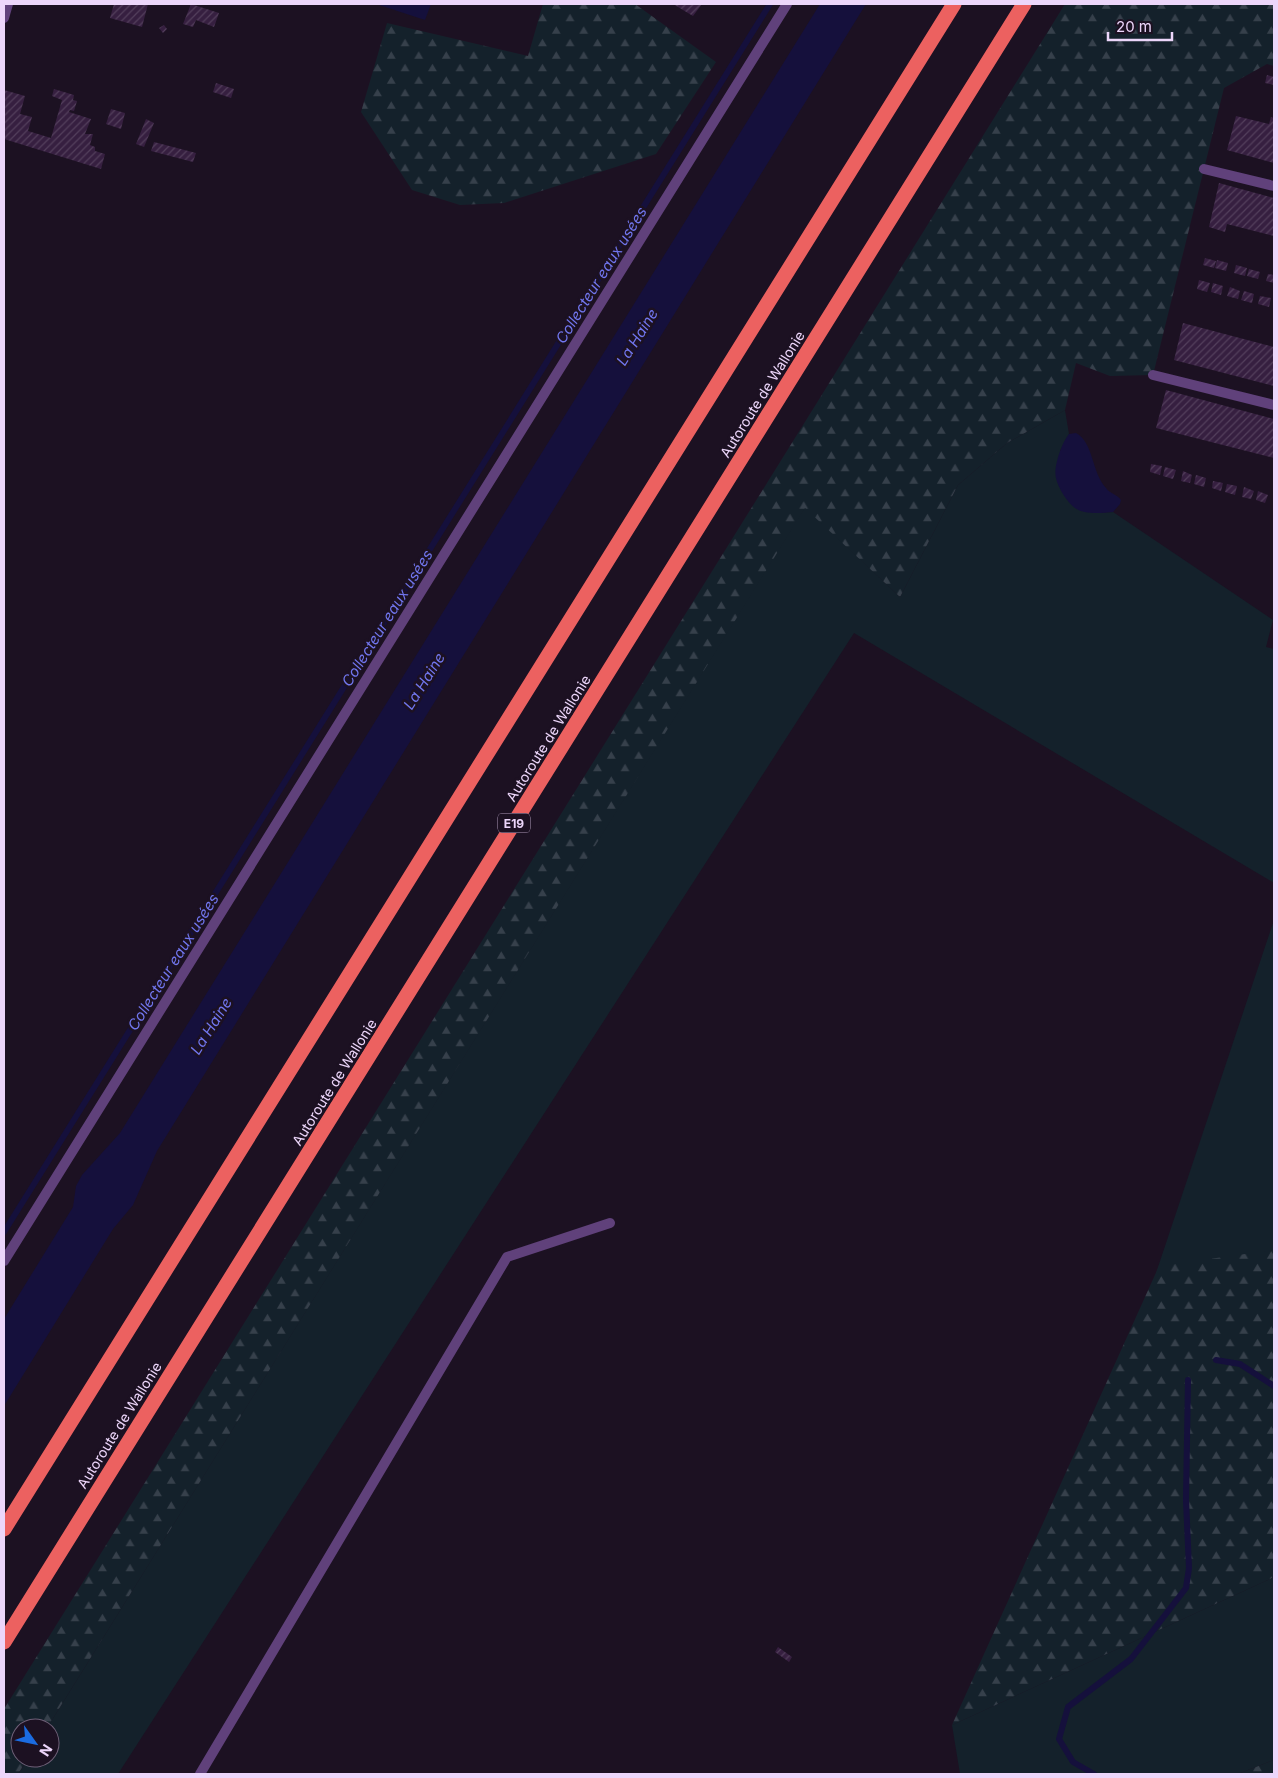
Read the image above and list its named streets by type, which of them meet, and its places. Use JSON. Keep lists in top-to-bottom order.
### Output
{
  "streets": {
    "highway": ["Autoroute de Wallonie", "E19"]
  },
  "water": ["Collecteur eaux usées", "La Haine"],
  "scale_bar": "20 m",
  "north": "bottom right"
}
